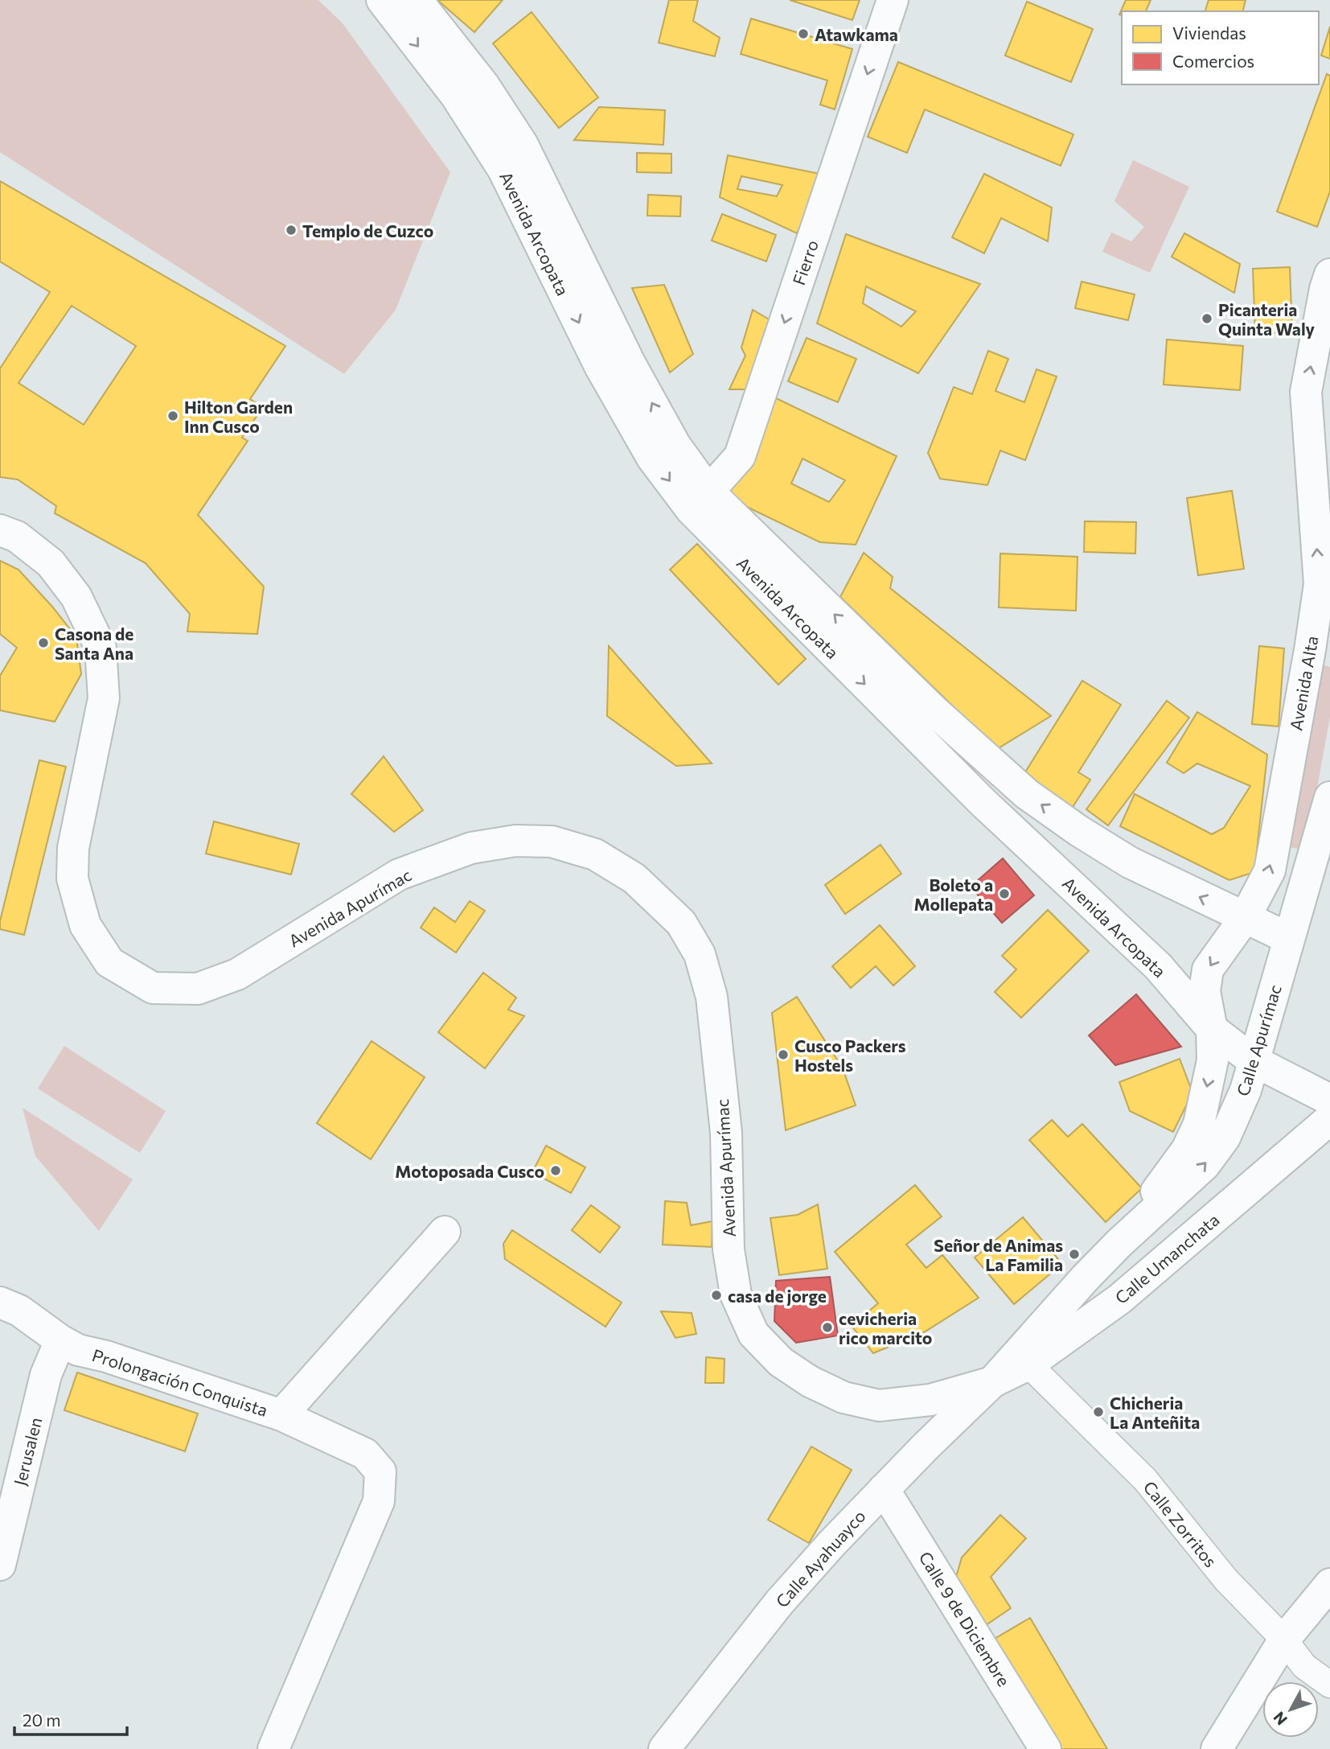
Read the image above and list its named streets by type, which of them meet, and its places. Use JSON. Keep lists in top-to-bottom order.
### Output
{
  "streets": {
    "street": [
      "Avenida Arcopata",
      "Fierro",
      "Avenida Alta",
      "Avenida Apurímac",
      "Calle Apurímac",
      "Calle Umanchata",
      "Prolongación Conquista",
      "Jerusalen",
      "Calle Zorritos",
      "Calle Ayahuayco",
      "Calle 9 de Diciembre"
    ]
  },
  "crossings": [
    ["Avenida Arcopata", "Fierro"],
    ["Avenida Arcopata", "Avenida Alta"],
    ["Avenida Arcopata", "Calle Apurímac"],
    ["Avenida Alta", "Calle Apurímac"],
    ["Avenida Apurímac", "Calle Apurímac"],
    ["Avenida Apurímac", "Calle Umanchata"],
    ["Avenida Apurímac", "Calle Ayahuayco"],
    ["Calle Apurímac", "Calle Umanchata"],
    ["Calle Apurímac", "Calle Ayahuayco"],
    ["Calle Umanchata", "Calle Zorritos"],
    ["Calle Umanchata", "Calle Ayahuayco"],
    ["Prolongación Conquista", "Jerusalen"],
    ["Calle Ayahuayco", "Calle 9 de Diciembre"]
  ],
  "one_way": ["Fierro"],
  "places": [
    "Atawkama",
    "Templo de Cuzco",
    "Picanteria Quinta Waly",
    "Hilton Garden Inn Cusco",
    "Casona de Santa Ana",
    "Boleto a Mollepata",
    "Cusco Packers Hostels",
    "Motoposada Cusco",
    "Señor de Animas La Familia",
    "casa de jorge",
    "cevicheria rico marcito",
    "Chicheria La Anteñita"
  ],
  "legend": ["Viviendas", "Comercios"],
  "scale_bar": "20 m",
  "north": "bottom left"
}
